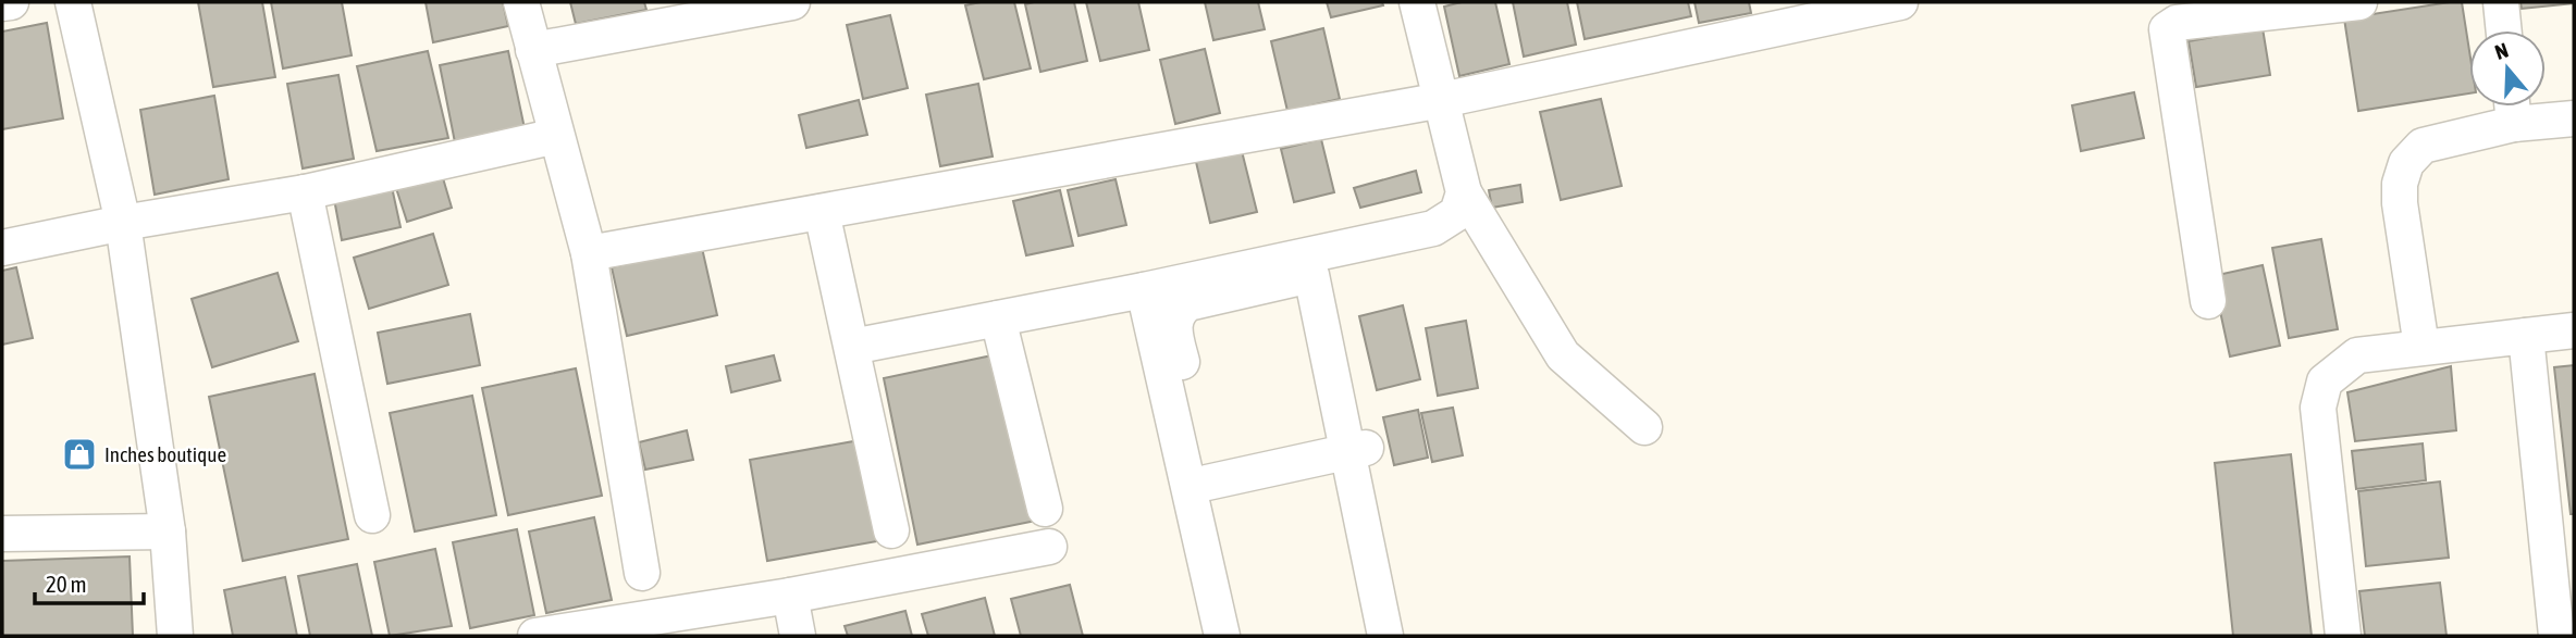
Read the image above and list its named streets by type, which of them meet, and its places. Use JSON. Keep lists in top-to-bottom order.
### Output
{
  "places": {
    "shop": ["Inches boutique"]
  },
  "scale_bar": "20 m",
  "north": "top"
}
